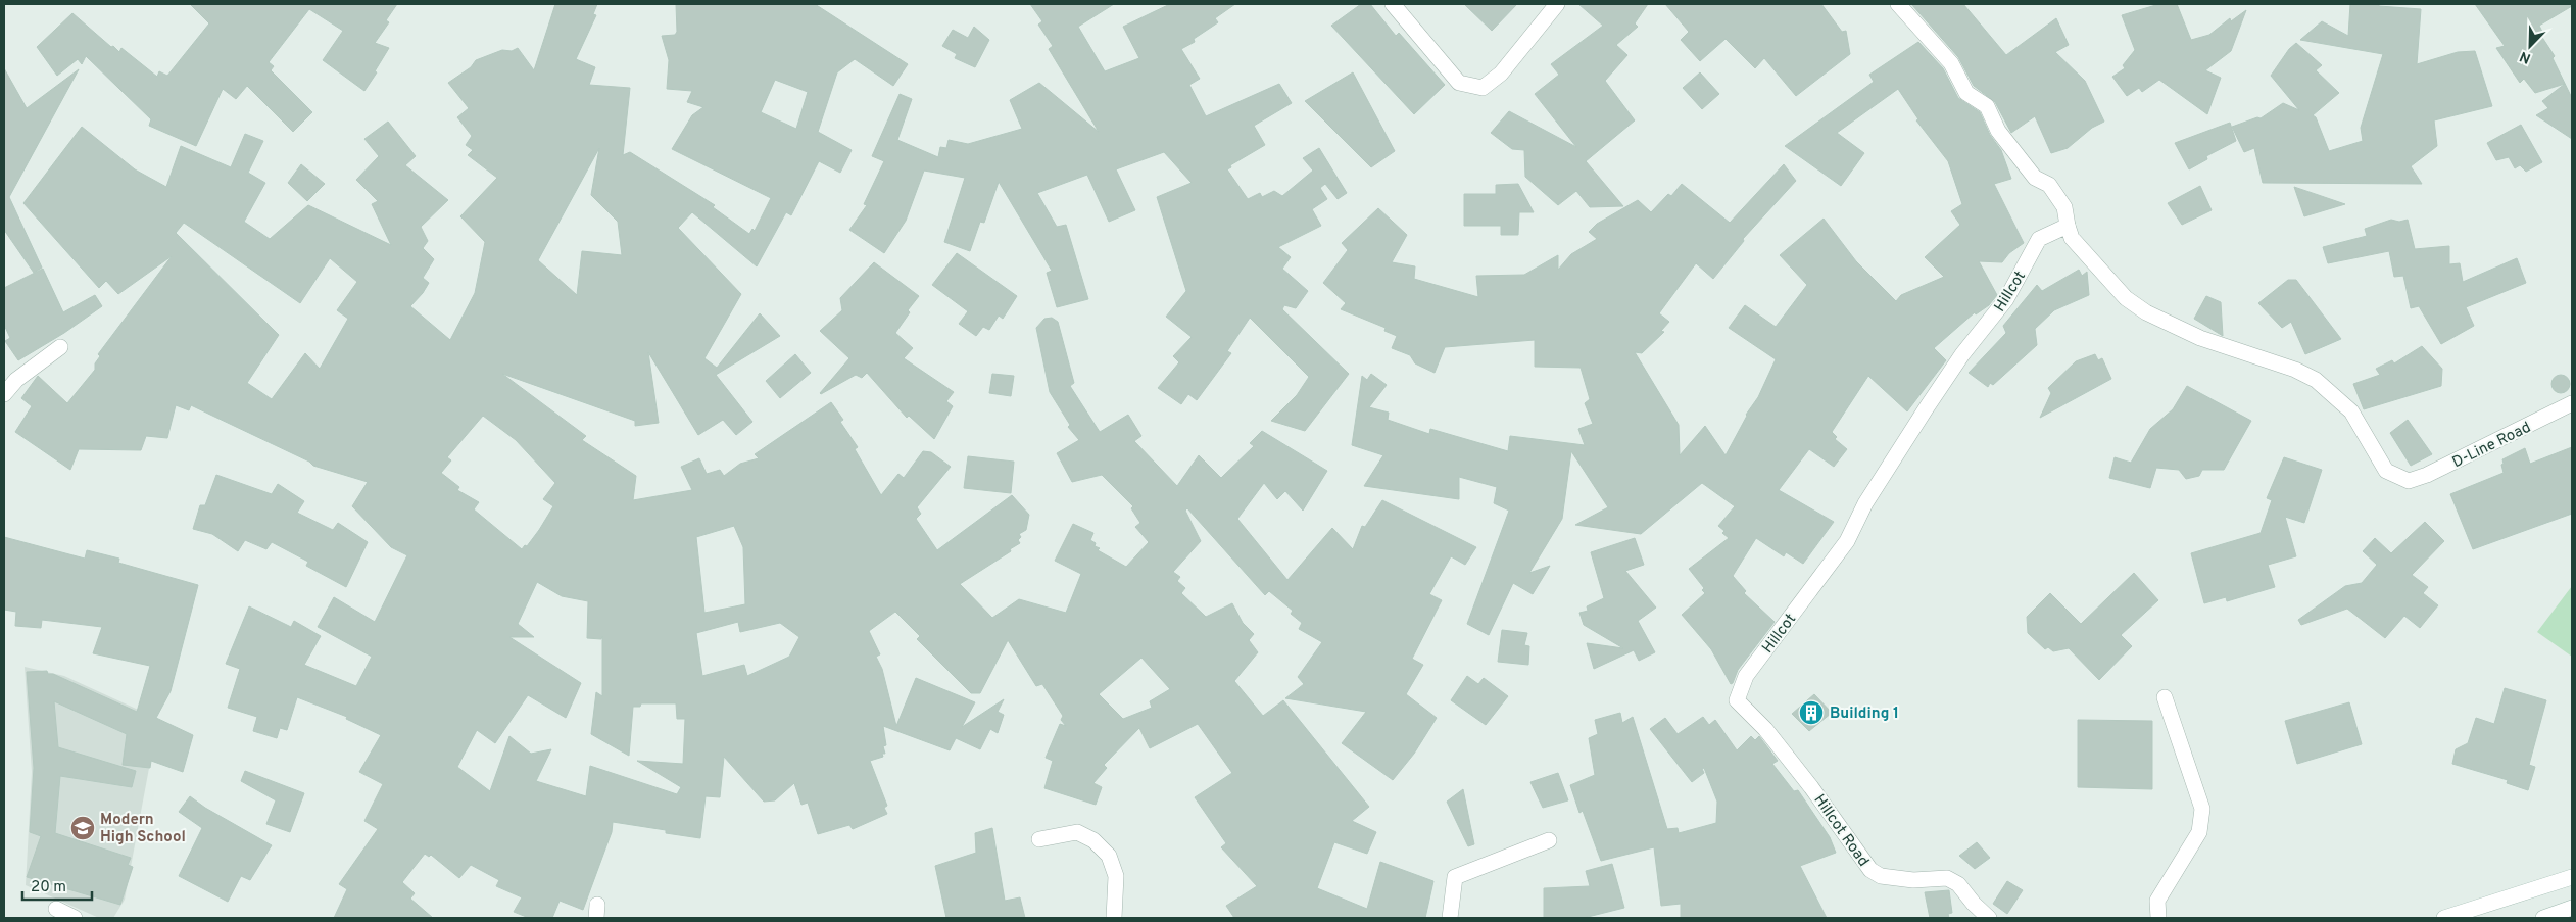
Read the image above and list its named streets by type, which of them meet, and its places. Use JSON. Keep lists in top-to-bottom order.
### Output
{
  "streets": {
    "street": ["Hillcot", "D-Line Road", "Hillcot Road"]
  },
  "crossings": [
    ["Hillcot", "D-Line Road"],
    ["Hillcot", "Hillcot Road"]
  ],
  "places": {
    "building": ["Building 1"],
    "school or university": ["Modern High School"]
  },
  "scale_bar": "20 m",
  "north": "bottom left"
}
